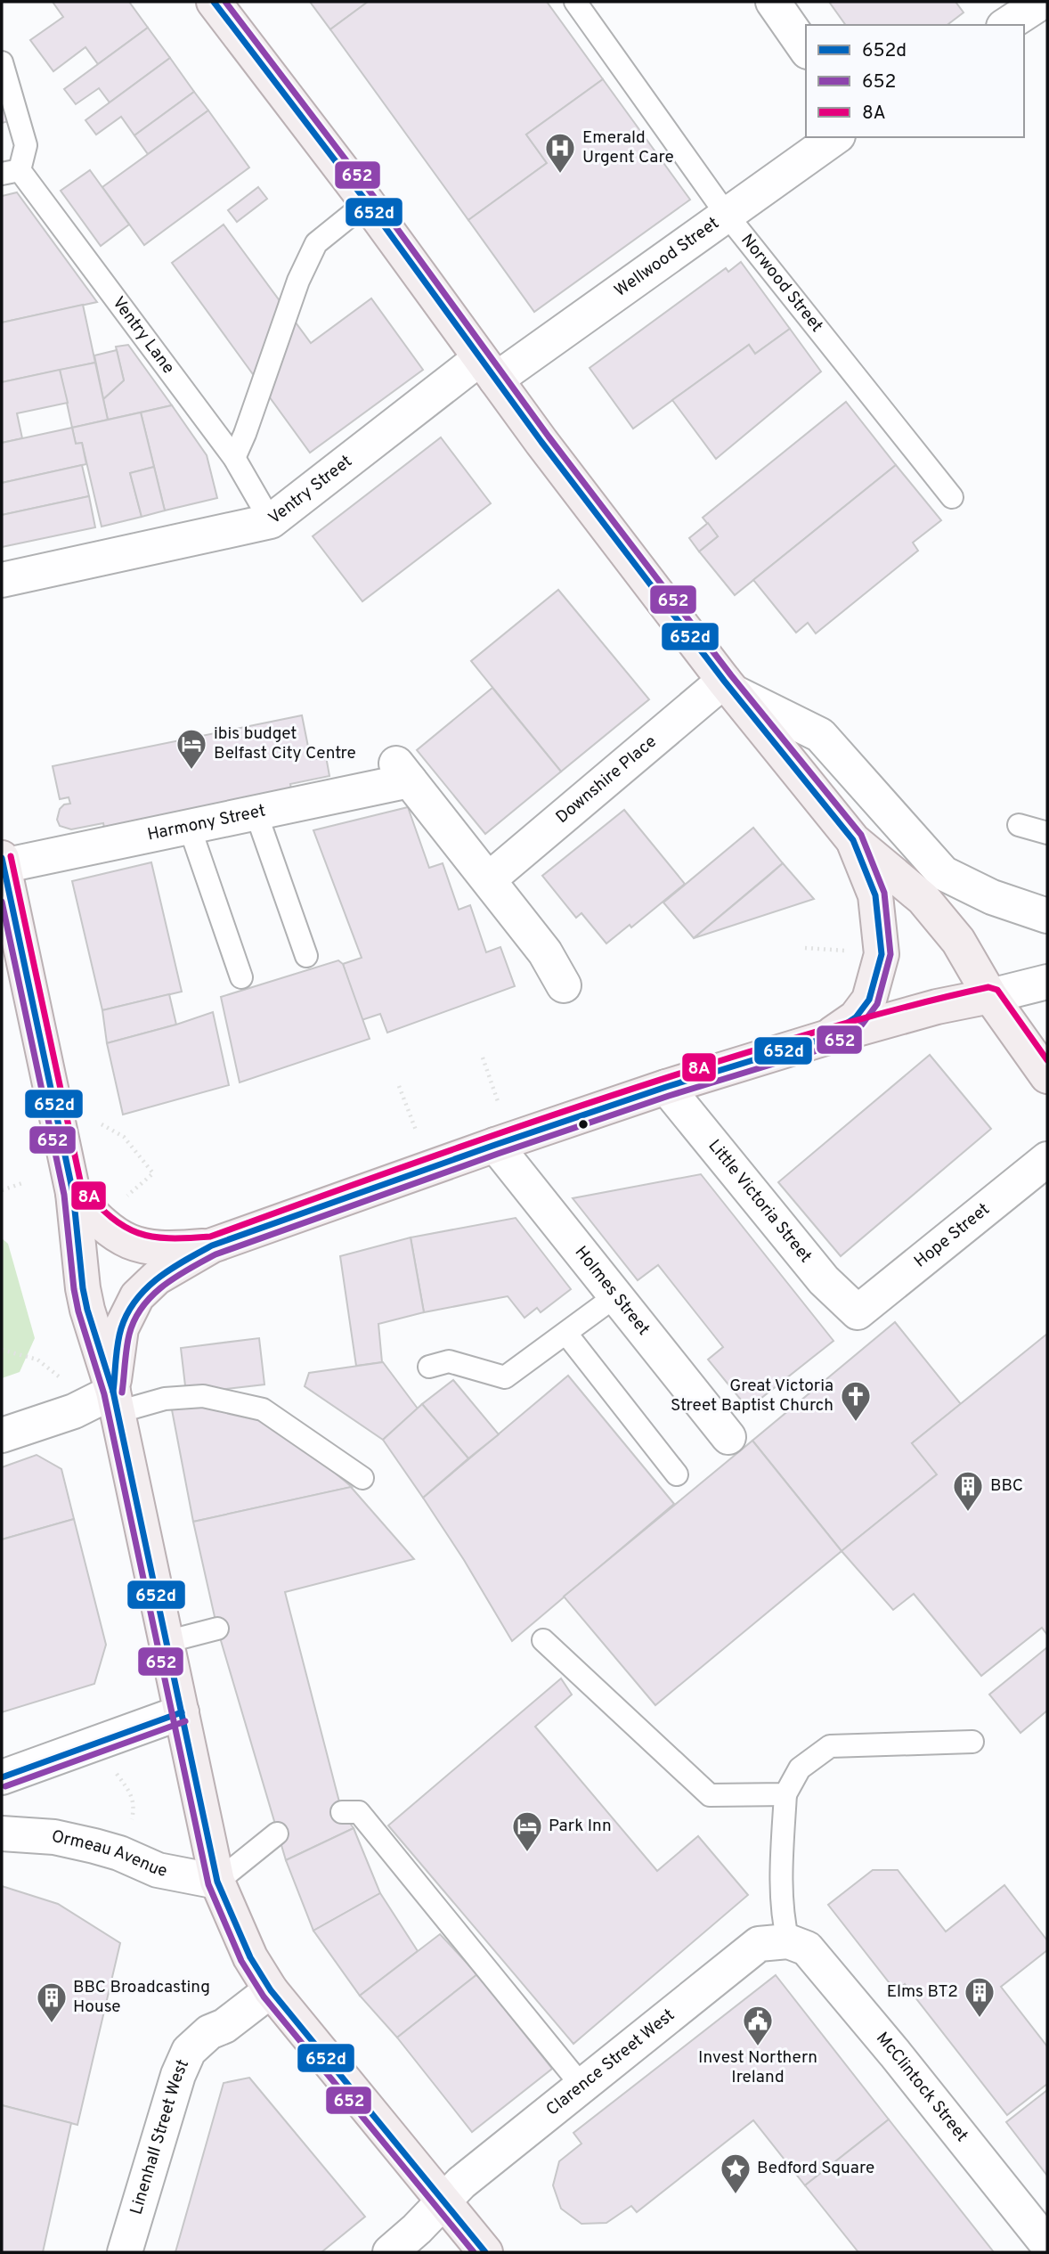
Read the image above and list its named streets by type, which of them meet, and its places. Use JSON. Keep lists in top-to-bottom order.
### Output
{
  "streets": {
    "street": [
      "Wellwood Street",
      "Ventry Street",
      "Downshire Place",
      "Harmony Street",
      "Little Victoria Street",
      "Hope Street",
      "Holmes Street",
      "Ormeau Avenue",
      "Clarence Street West",
      "McClintock Street",
      "Linenhall Street West"
    ],
    "lane": ["Norwood Street", "Ventry Lane"]
  },
  "crossings": [
    ["Wellwood Street", "Norwood Street"],
    ["Wellwood Street", "Ventry Street"],
    ["Ventry Lane", "Ventry Street"],
    ["Downshire Place", "Harmony Street"],
    ["Little Victoria Street", "Hope Street"],
    ["Clarence Street West", "McClintock Street"]
  ],
  "places": {
    "hospital": ["Emerald Urgent Care"],
    "hotel": ["ibis budget Belfast City Centre", "Park Inn"],
    "church": ["Great Victoria Street Baptist Church"],
    "building": ["BBC", "Elms BT2", "BBC Broadcasting House"],
    "public building": ["Invest Northern Ireland"],
    "place": ["Bedford Square"]
  },
  "lines": ["transit line 652d", "transit line 652", "transit line 8A"],
  "legend": ["652d", "652", "8A"]
}
